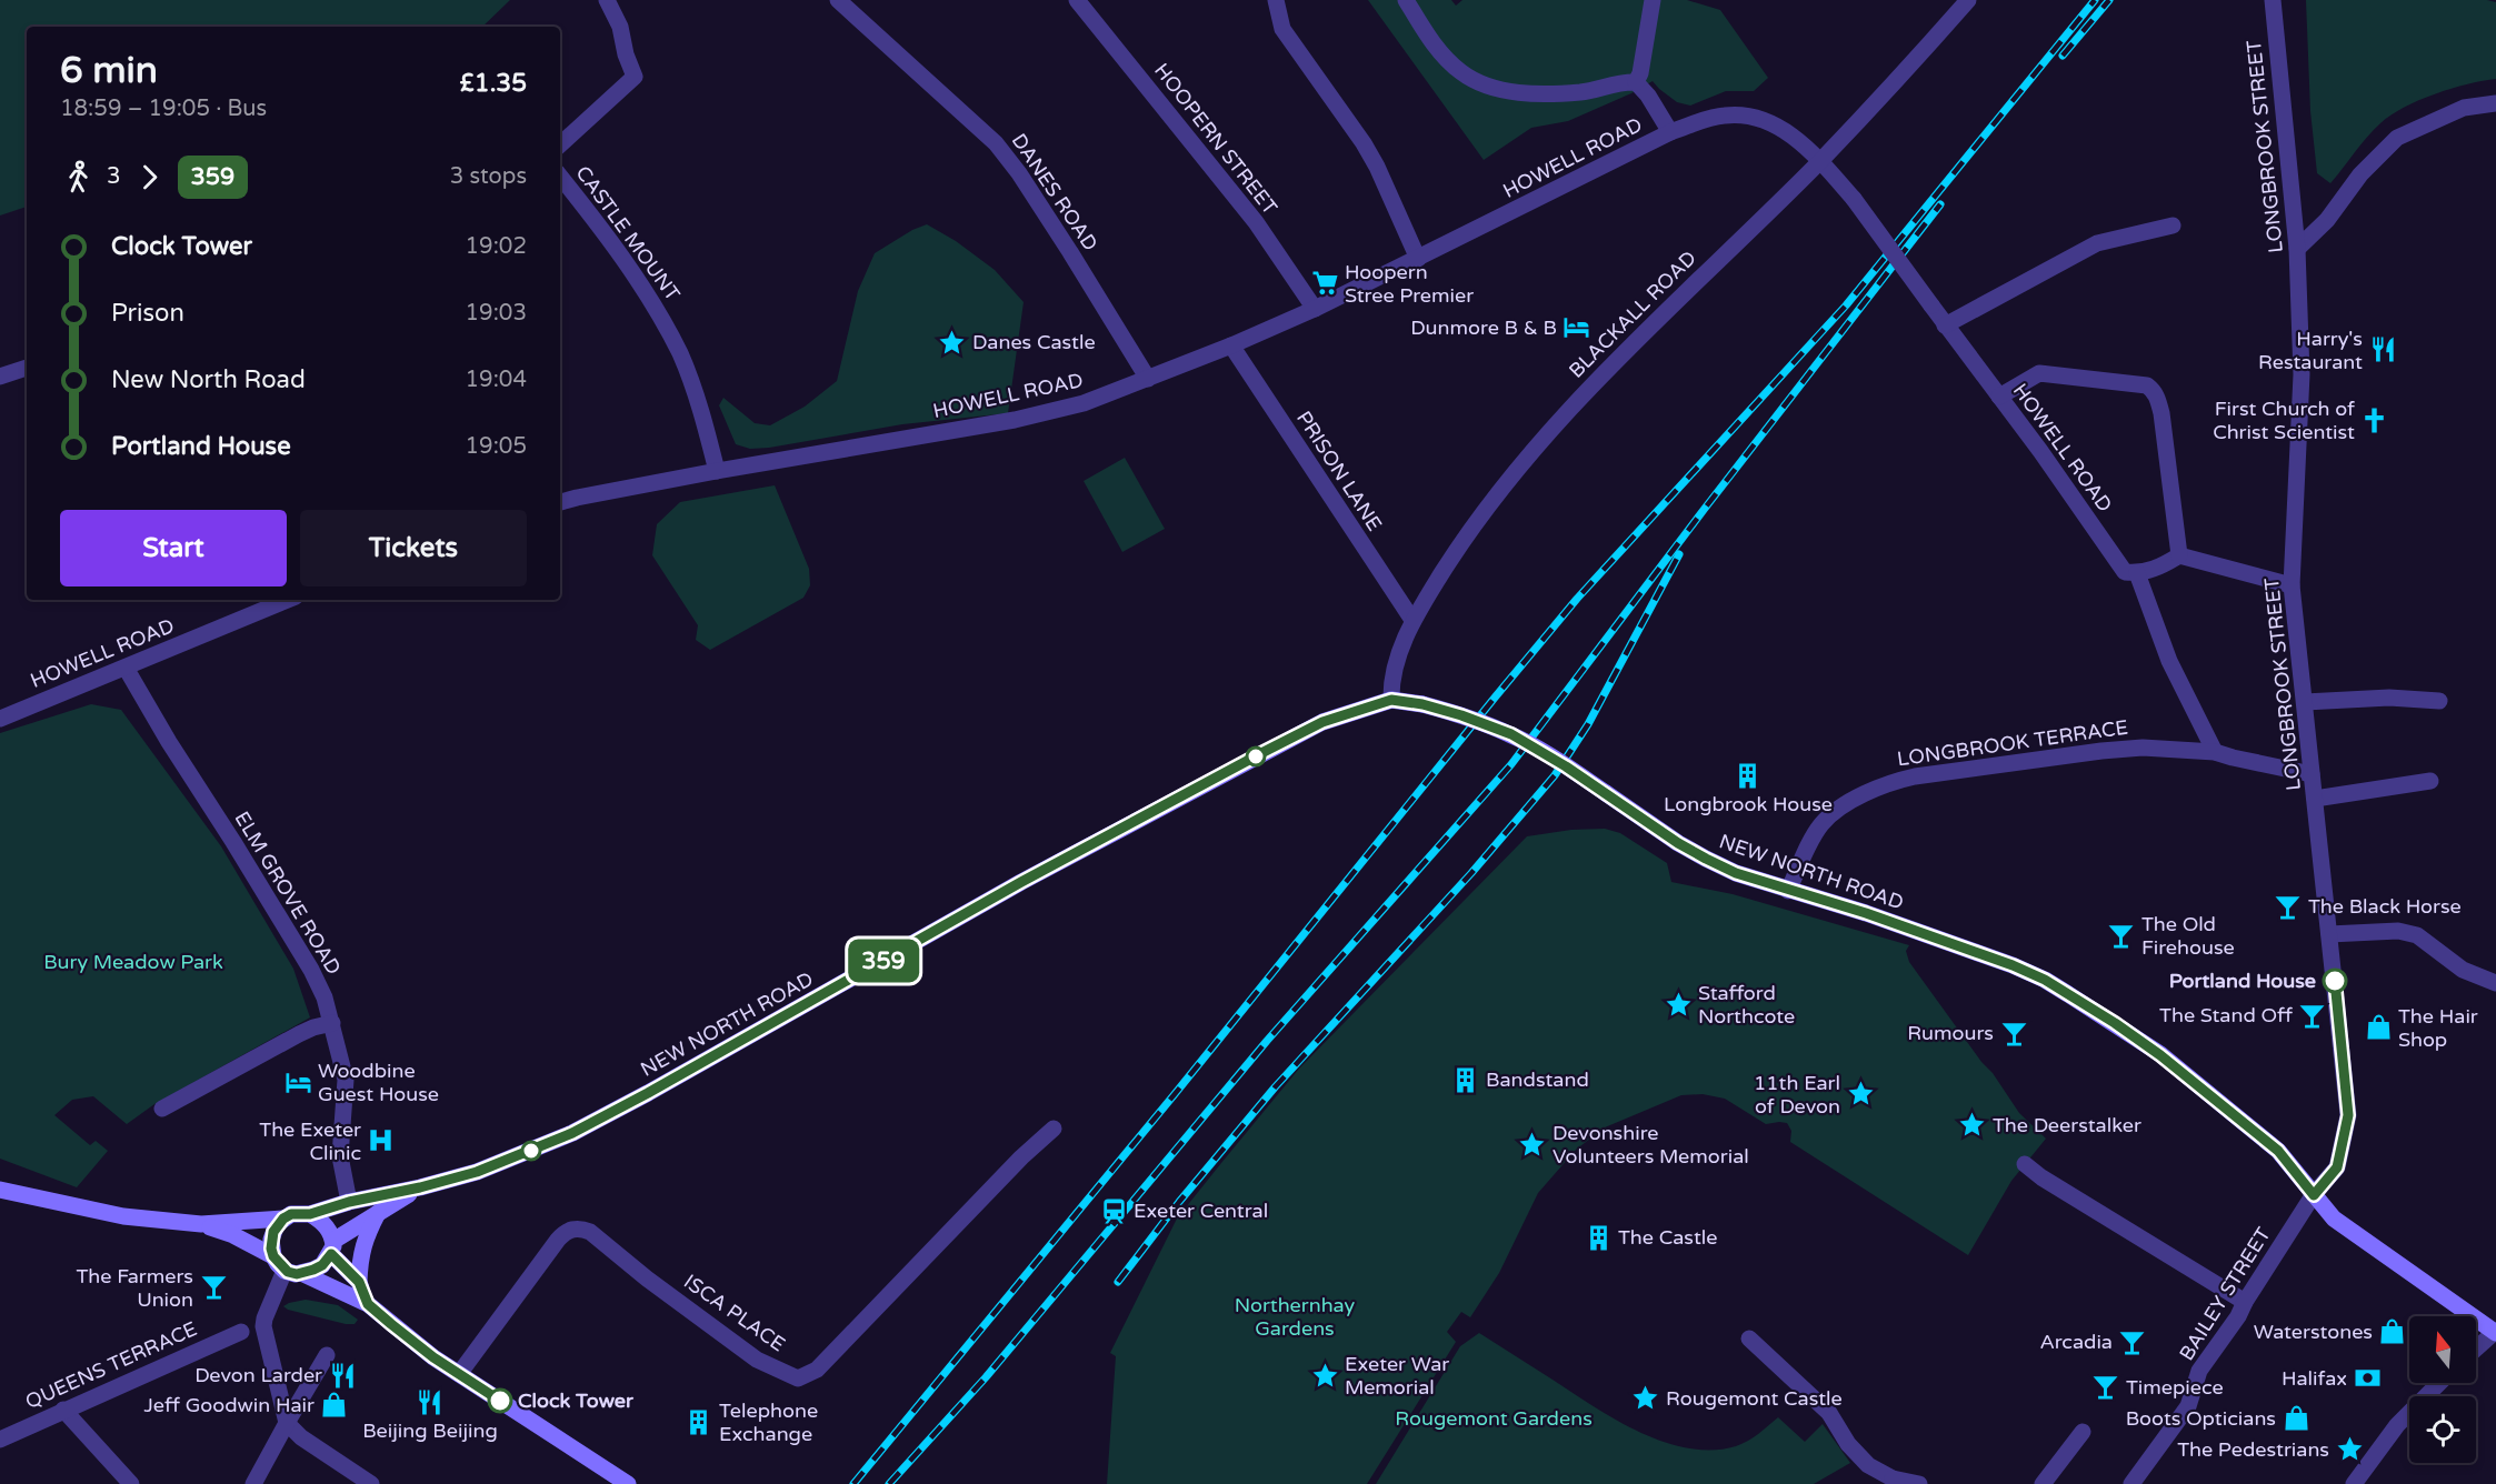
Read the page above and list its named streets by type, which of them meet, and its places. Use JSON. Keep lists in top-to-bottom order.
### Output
{
  "streets": {
    "main road": ["NEW NORTH ROAD"],
    "street": [
      "HOOPERN STREET",
      "LONGBROOK STREET",
      "HOWELL ROAD",
      "DANES ROAD",
      "CASTLE MOUNT",
      "BLACKALL ROAD",
      "PRISON LANE",
      "LONGBROOK TERRACE",
      "ELM GROVE ROAD",
      "BAILEY STREET",
      "ISCA PLACE",
      "QUEENS TERRACE"
    ]
  },
  "crossings": [
    ["HOOPERN STREET", "HOWELL ROAD"],
    ["LONGBROOK STREET", "NEW NORTH ROAD"],
    ["LONGBROOK STREET", "BAILEY STREET"],
    ["HOWELL ROAD", "DANES ROAD"],
    ["HOWELL ROAD", "CASTLE MOUNT"],
    ["HOWELL ROAD", "BLACKALL ROAD"],
    ["HOWELL ROAD", "PRISON LANE"],
    ["HOWELL ROAD", "LONGBROOK TERRACE"],
    ["HOWELL ROAD", "ELM GROVE ROAD"],
    ["BLACKALL ROAD", "PRISON LANE"],
    ["BLACKALL ROAD", "NEW NORTH ROAD"],
    ["LONGBROOK TERRACE", "NEW NORTH ROAD"],
    ["NEW NORTH ROAD", "ELM GROVE ROAD"],
    ["NEW NORTH ROAD", "BAILEY STREET"]
  ],
  "parks": ["Bury Meadow Park", "Northernhay Gardens", "Rougemont Gardens"],
  "places": {
    "supermarket": ["Hoopern Stree Premier"],
    "hotel": ["Dunmore B & B", "Woodbine Guest House"],
    "place": [
      "Danes Castle",
      "Stafford Northcote",
      "11th Earl of Devon",
      "The Deerstalker",
      "Devonshire Volunteers Memorial",
      "Exeter War Memorial",
      "Rougemont Castle",
      "The Pedestrians"
    ],
    "restaurant": ["Harry's Restaurant", "Devon Larder", "Beijing Beijing"],
    "church": ["First Church of Christ Scientist"],
    "building": [
      "Longbrook House",
      "Bandstand",
      "The Castle",
      "Telephone Exchange"
    ],
    "bar": [
      "The Black Horse",
      "The Old Firehouse",
      "The Stand Off",
      "Rumours",
      "The Farmers Union",
      "Arcadia",
      "Timepiece"
    ],
    "other": ["Portland House", "Clock Tower"],
    "shop": [
      "The Hair Shop",
      "Waterstones",
      "Jeff Goodwin Hair",
      "Boots Opticians"
    ],
    "hospital": ["The Exeter Clinic"],
    "station": ["Exeter Central"],
    "bank": ["Halifax"]
  },
  "lines": ["bus line 359"],
  "north": "top",
  "page": {
    "on_map": "359",
    "heading": ["6 min", "18:59 – 19:05 · Bus", "£1.35"],
    "legs": ["3", "359", "3 stops"],
    "list": [
      {
        "name": "Clock Tower",
        "value": "19:02"
      },
      {
        "name": "Prison",
        "value": "19:03"
      },
      {
        "name": "New North Road",
        "value": "19:04"
      },
      {
        "name": "Portland House",
        "value": "19:05"
      }
    ],
    "buttons": ["Start", "Tickets"]
  }
}
